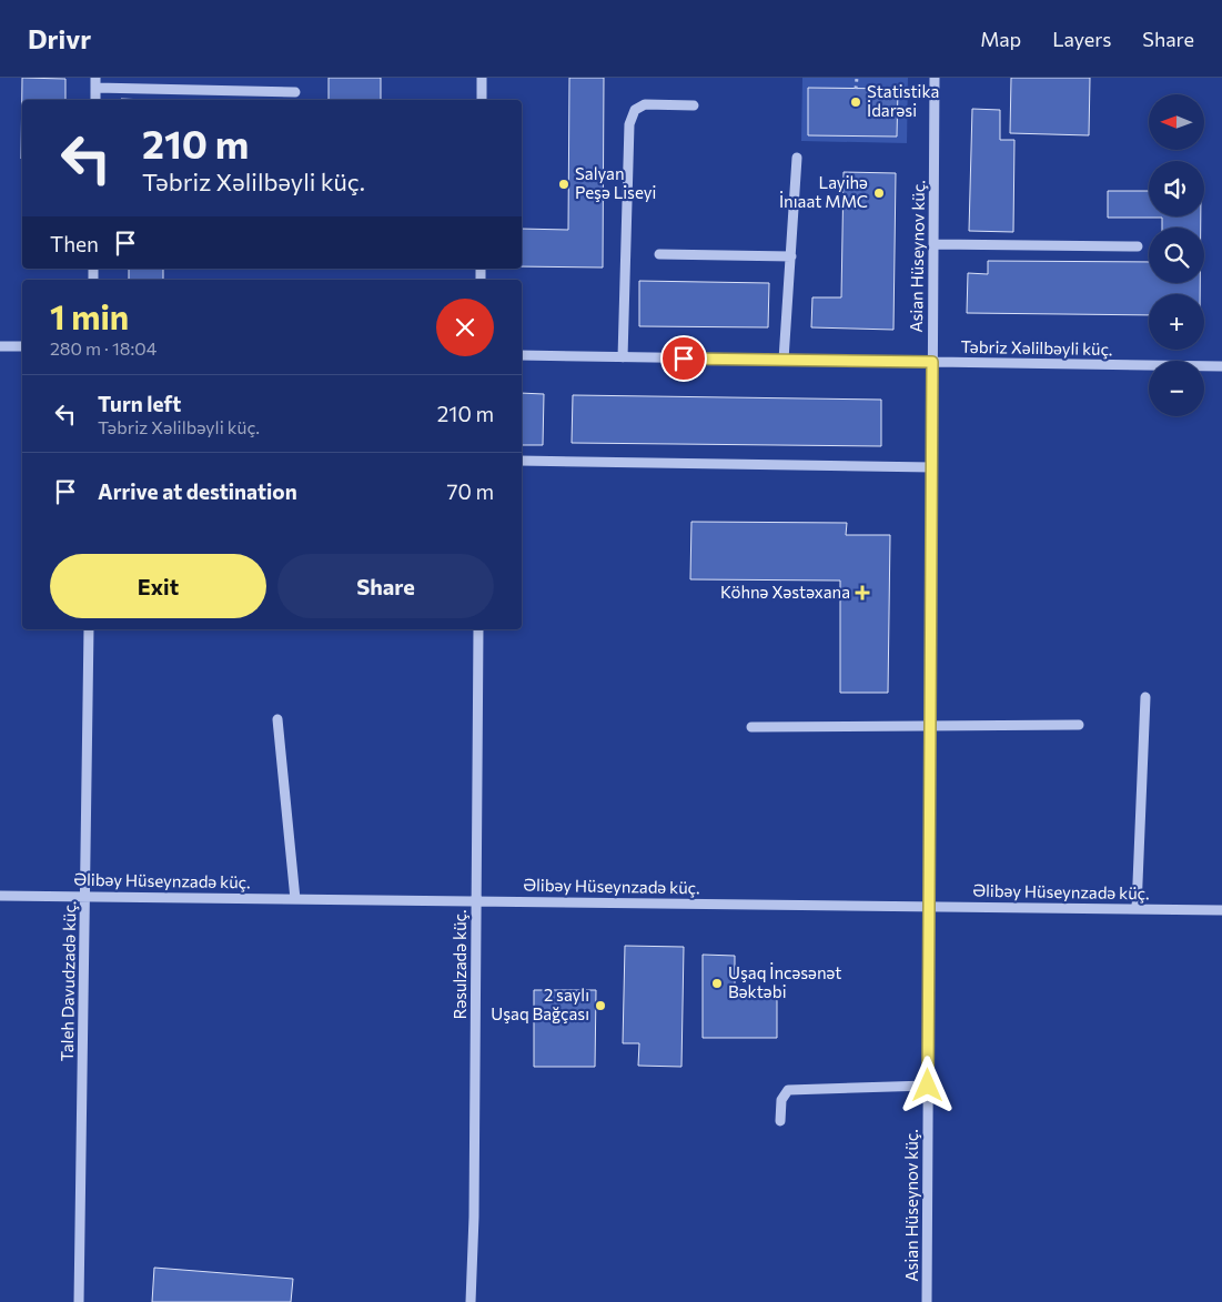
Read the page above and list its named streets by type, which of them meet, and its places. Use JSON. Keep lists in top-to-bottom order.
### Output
{
  "streets": {
    "street": [
      "Asian Hüseynov küç.",
      "Təbriz Xəlilbəyli küç.",
      "Əlibəy Hüseynzadə küç.",
      "Rəsulzadə küç.",
      "Taleh Davudzadə küç."
    ]
  },
  "crossings": [
    ["Asian Hüseynov küç.", "Təbriz Xəlilbəyli küç."],
    ["Asian Hüseynov küç.", "Əlibəy Hüseynzadə küç."],
    ["Əlibəy Hüseynzadə küç.", "Rəsulzadə küç."],
    ["Əlibəy Hüseynzadə küç.", "Taleh Davudzadə küç."]
  ],
  "places": {
    "other": [
      "Statistika İdarəsi",
      "Salyan Peşə Liseyi",
      "Layihə İnıaat MMC",
      "Uşaq İncəsənət Bəktəbi",
      "2 saylı Uşaq Bağçası"
    ],
    "health": ["Köhnə Xəstəxana"]
  },
  "north": "left",
  "page": {
    "header": "Drivr",
    "nav": ["Map", "Layers", "Share"],
    "map_buttons": ["+", "−"],
    "turn": ["210 m", "Təbriz Xəlilbəyli küç."],
    "then": "Then",
    "heading": ["1 min", "280 m · 18:04"],
    "list": [
      {
        "name": "Turn left",
        "note": "Təbriz Xəlilbəyli küç.",
        "value": "210 m"
      },
      {
        "name": "Arrive at destination",
        "value": "70 m"
      }
    ],
    "buttons": ["Exit", "Share"]
  }
}
